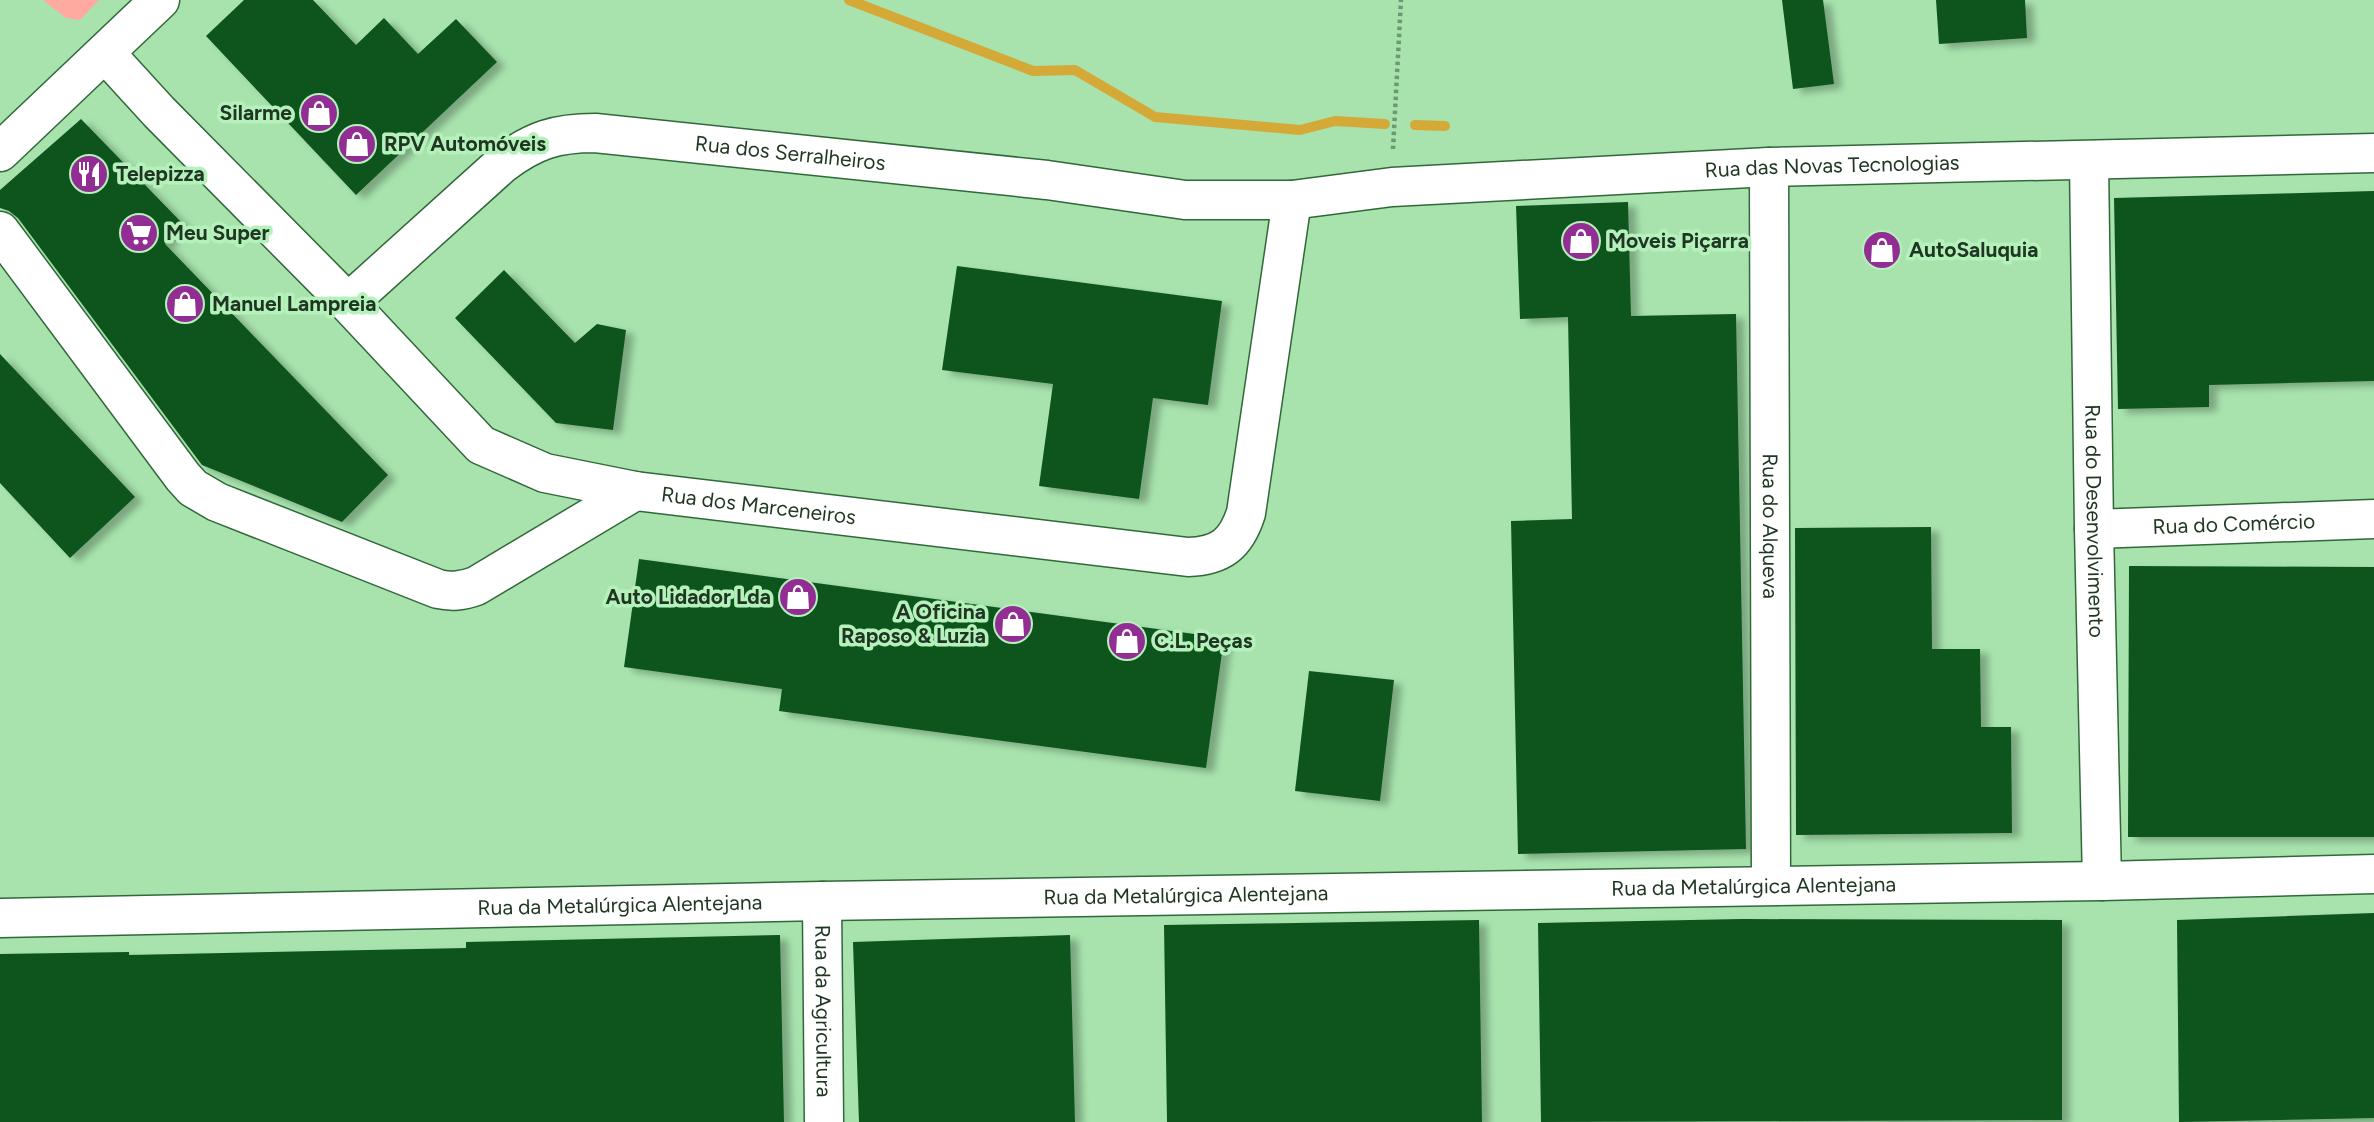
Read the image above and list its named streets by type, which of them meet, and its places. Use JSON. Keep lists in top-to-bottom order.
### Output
{
  "streets": {
    "street": [
      "Rua dos Serralheiros",
      "Rua das Novas Tecnologias",
      "Rua dos Marceneiros",
      "Rua do Desenvolvimento",
      "Rua do Comércio",
      "Rua do Alqueva",
      "Rua da Metalúrgica Alentejana",
      "Rua da Agricultura"
    ]
  },
  "crossings": [
    ["Rua dos Serralheiros", "Rua das Novas Tecnologias"],
    ["Rua dos Serralheiros", "Rua dos Marceneiros"],
    ["Rua das Novas Tecnologias", "Rua dos Marceneiros"],
    ["Rua das Novas Tecnologias", "Rua do Desenvolvimento"],
    ["Rua das Novas Tecnologias", "Rua do Alqueva"],
    ["Rua do Desenvolvimento", "Rua do Comércio"],
    ["Rua do Desenvolvimento", "Rua da Metalúrgica Alentejana"],
    ["Rua do Alqueva", "Rua da Metalúrgica Alentejana"],
    ["Rua da Metalúrgica Alentejana", "Rua da Agricultura"]
  ],
  "places": {
    "shop": [
      "Silarme",
      "RPV Automóveis",
      "Moveis Piçarra",
      "AutoSaluquia",
      "Manuel Lampreia",
      "Auto Lidador Lda",
      "A Oficina Raposo & Luzia",
      "C.L. Peças"
    ],
    "restaurant": ["Telepizza"],
    "supermarket": ["Meu Super"]
  }
}
